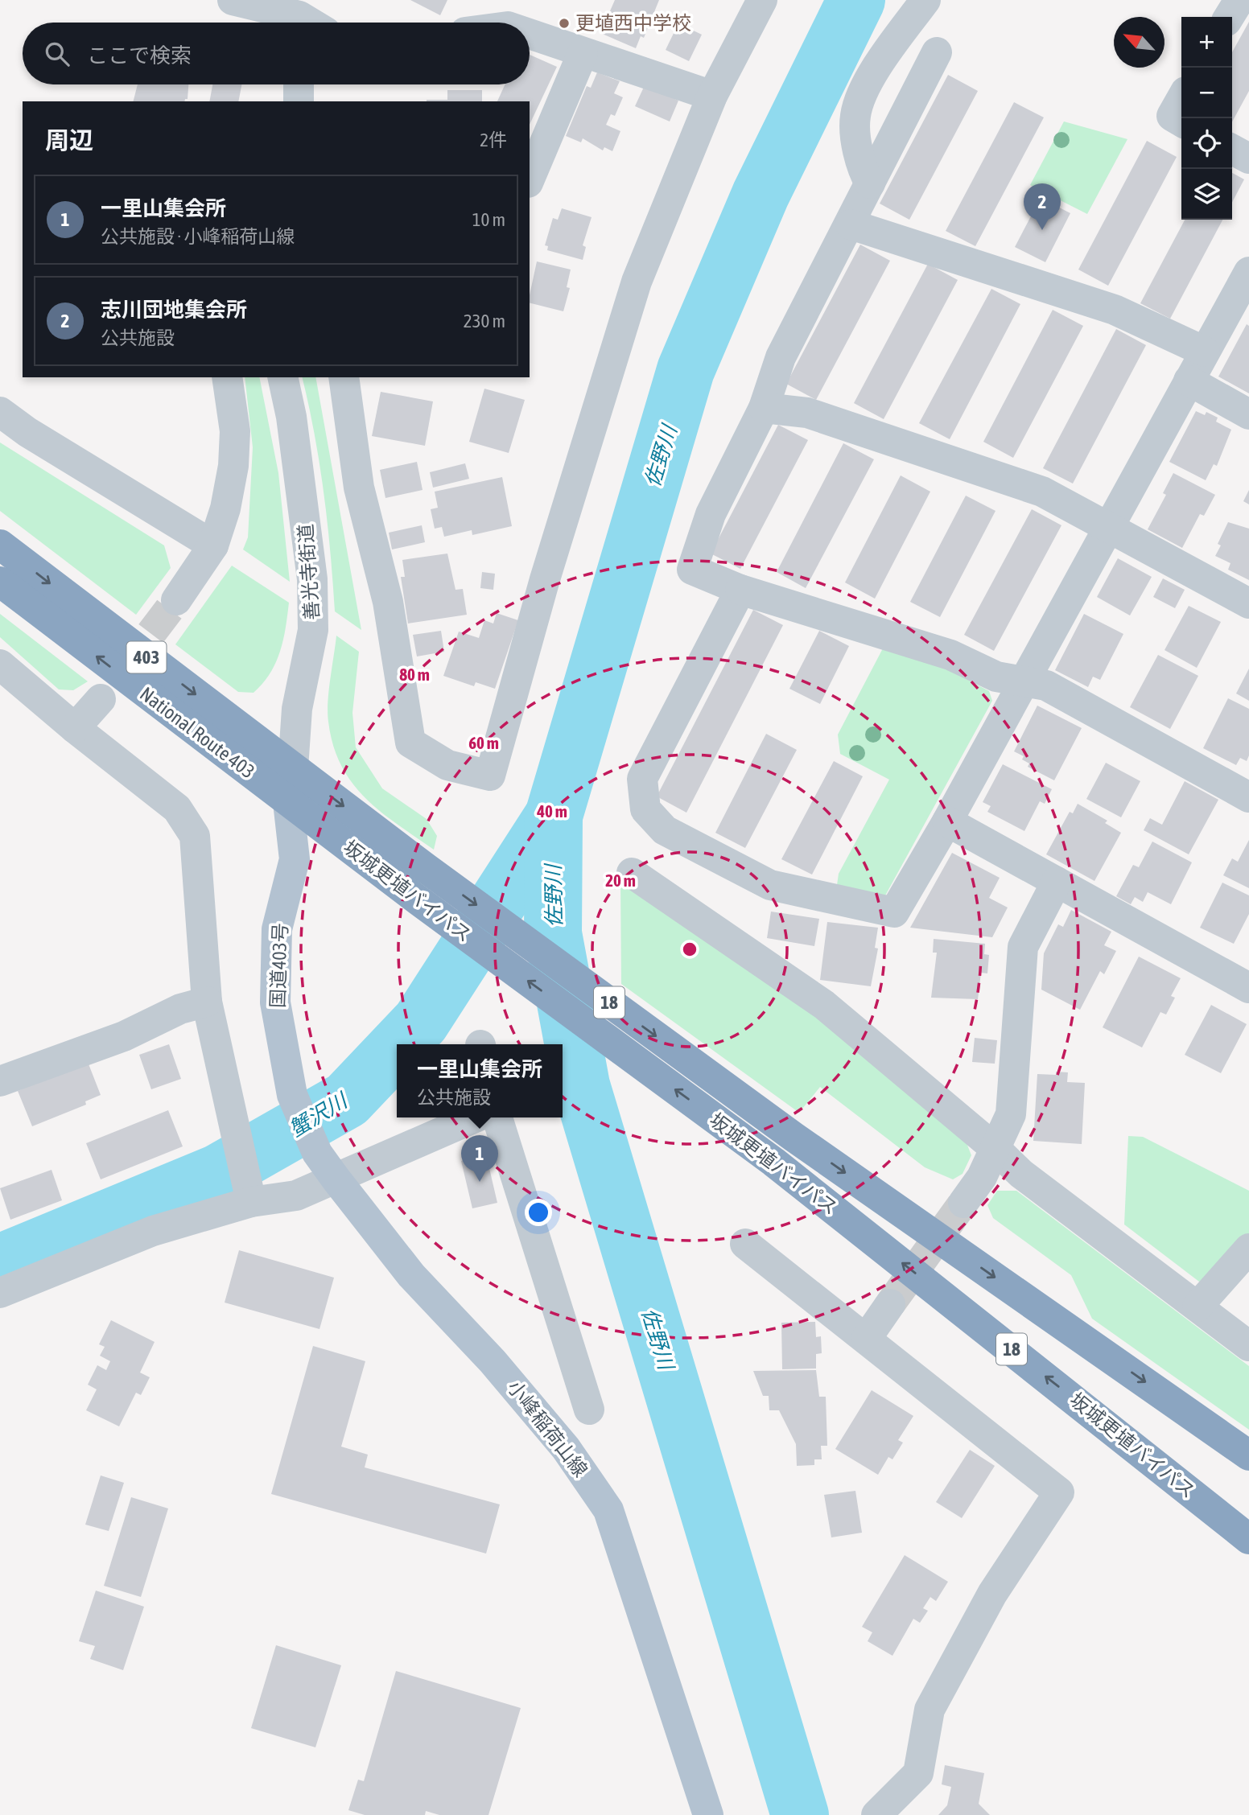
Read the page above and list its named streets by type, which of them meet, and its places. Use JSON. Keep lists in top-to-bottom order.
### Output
{
  "streets": {
    "highway": [
      "403",
      "National Route 403",
      "坂城更埴バイパス",
      "18"
    ],
    "main road": ["国道403号", "小峰稲荷山線"],
    "street": ["善光寺街道"]
  },
  "crossings": [
    ["善光寺街道", "National Route 403"],
    ["善光寺街道", "坂城更埴バイパス"],
    ["善光寺街道", "国道403号"],
    ["National Route 403", "坂城更埴バイパス"],
    ["National Route 403", "国道403号"],
    ["坂城更埴バイパス", "国道403号"],
    ["国道403号", "小峰稲荷山線"]
  ],
  "water": ["佐野川", "蟹沢川"],
  "places": ["更埴西中学校"],
  "north": "top left",
  "page": {
    "map_buttons": ["+", "−"],
    "search": "ここで検索",
    "heading": ["周辺", "2件"],
    "list": [
      {
        "mark": "1",
        "name": "一里山集会所",
        "note": "公共施設 · 小峰稲荷山線",
        "value": "10 m"
      },
      {
        "mark": "2",
        "name": "志川団地集会所",
        "note": "公共施設",
        "value": "230 m"
      }
    ],
    "pins": ["2", "1"],
    "popup": ["一里山集会所", "公共施設"]
  },
  "rings": [
    "80 m",
    "60 m",
    "40 m",
    "20 m"
  ]
}
